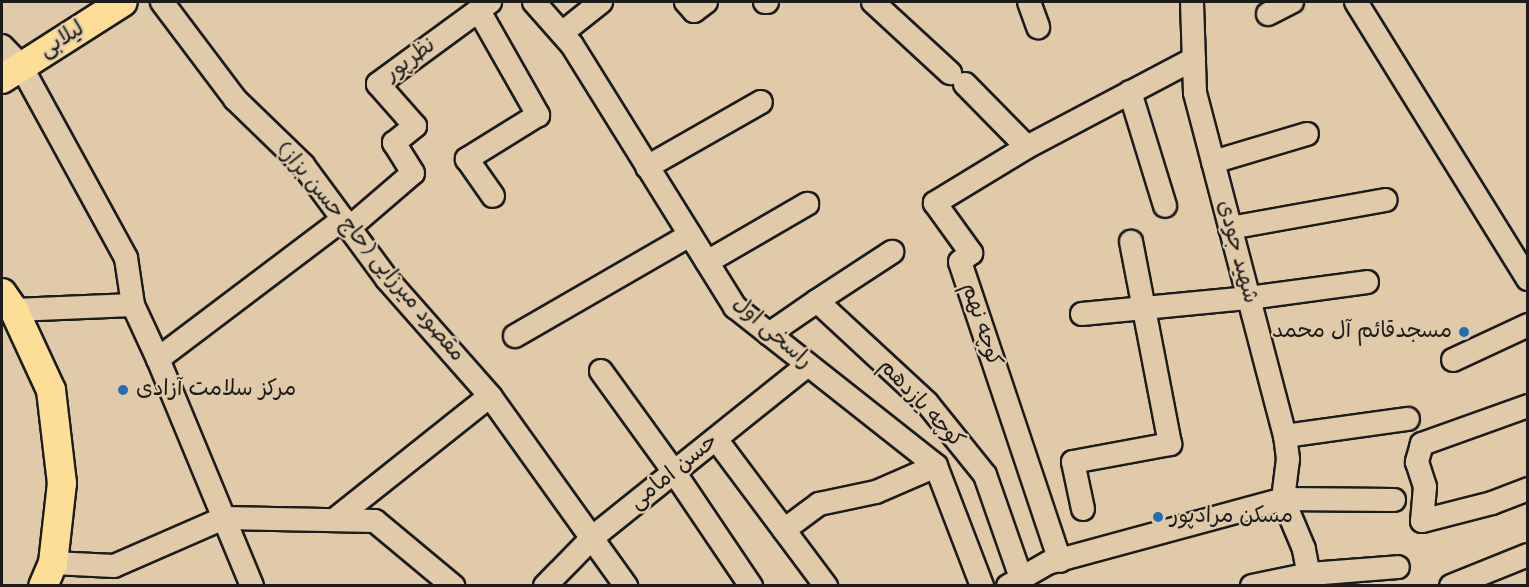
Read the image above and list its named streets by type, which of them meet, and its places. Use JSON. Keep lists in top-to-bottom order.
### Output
{
  "streets": {
    "main road": ["لیلابی"],
    "street": [
      "نظرپور",
      "مقصود میرزایی (حاج حسن بزاز)",
      "شهید جودی",
      "کوچه نهم",
      "راسخی اول",
      "کوچه یازدهم",
      "حسن امامی"
    ]
  },
  "crossings": [
    ["نظرپور", "مقصود میرزایی (حاج حسن بزاز)"],
    ["مقصود میرزایی (حاج حسن بزاز)", "حسن امامی"],
    ["راسخی اول", "حسن امامی"]
  ],
  "places": ["مسجدقائم آل محمد", "مرکز سلامت آزادی", "مسکن مرادپور"]
}
